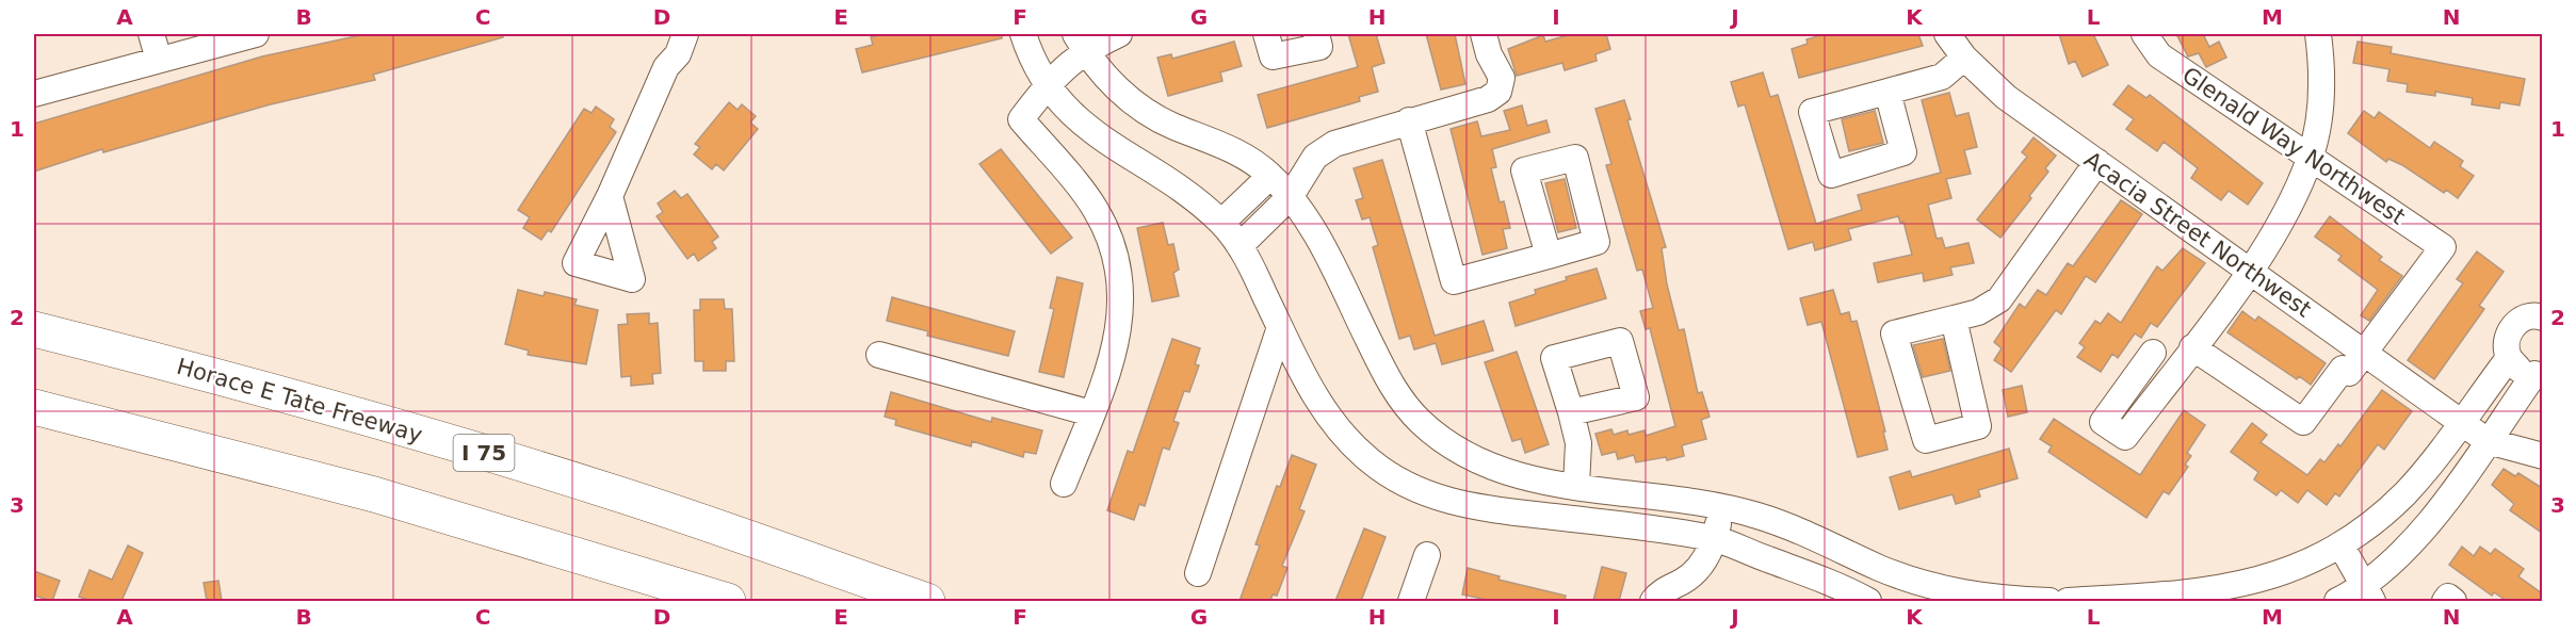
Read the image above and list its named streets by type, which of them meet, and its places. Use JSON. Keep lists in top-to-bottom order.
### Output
{
  "streets": {
    "highway": ["Horace E Tate Freeway", "I 75"],
    "street": ["Glenald Way Northwest", "Acacia Street Northwest"]
  },
  "crossings": [
    ["Glenald Way Northwest", "Acacia Street Northwest"]
  ],
  "grid": {
    "columns": [
      "A",
      "B",
      "C",
      "D",
      "E",
      "F",
      "G",
      "H",
      "I",
      "J",
      "K",
      "L",
      "M",
      "N"
    ],
    "rows": ["1", "2", "3"]
  }
}
